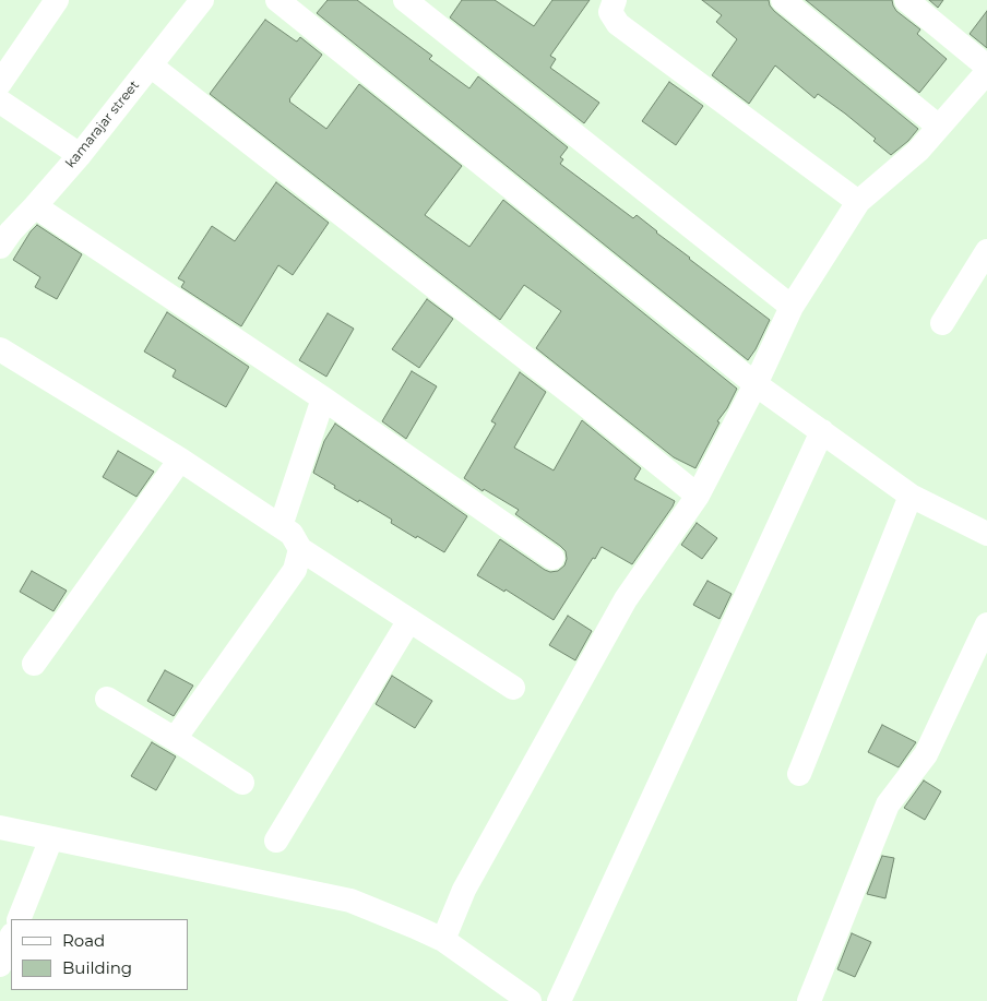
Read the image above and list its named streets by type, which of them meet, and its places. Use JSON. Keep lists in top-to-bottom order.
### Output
{
  "streets": {
    "street": ["kamarajar street"]
  },
  "legend": ["Road", "Building"]
}
